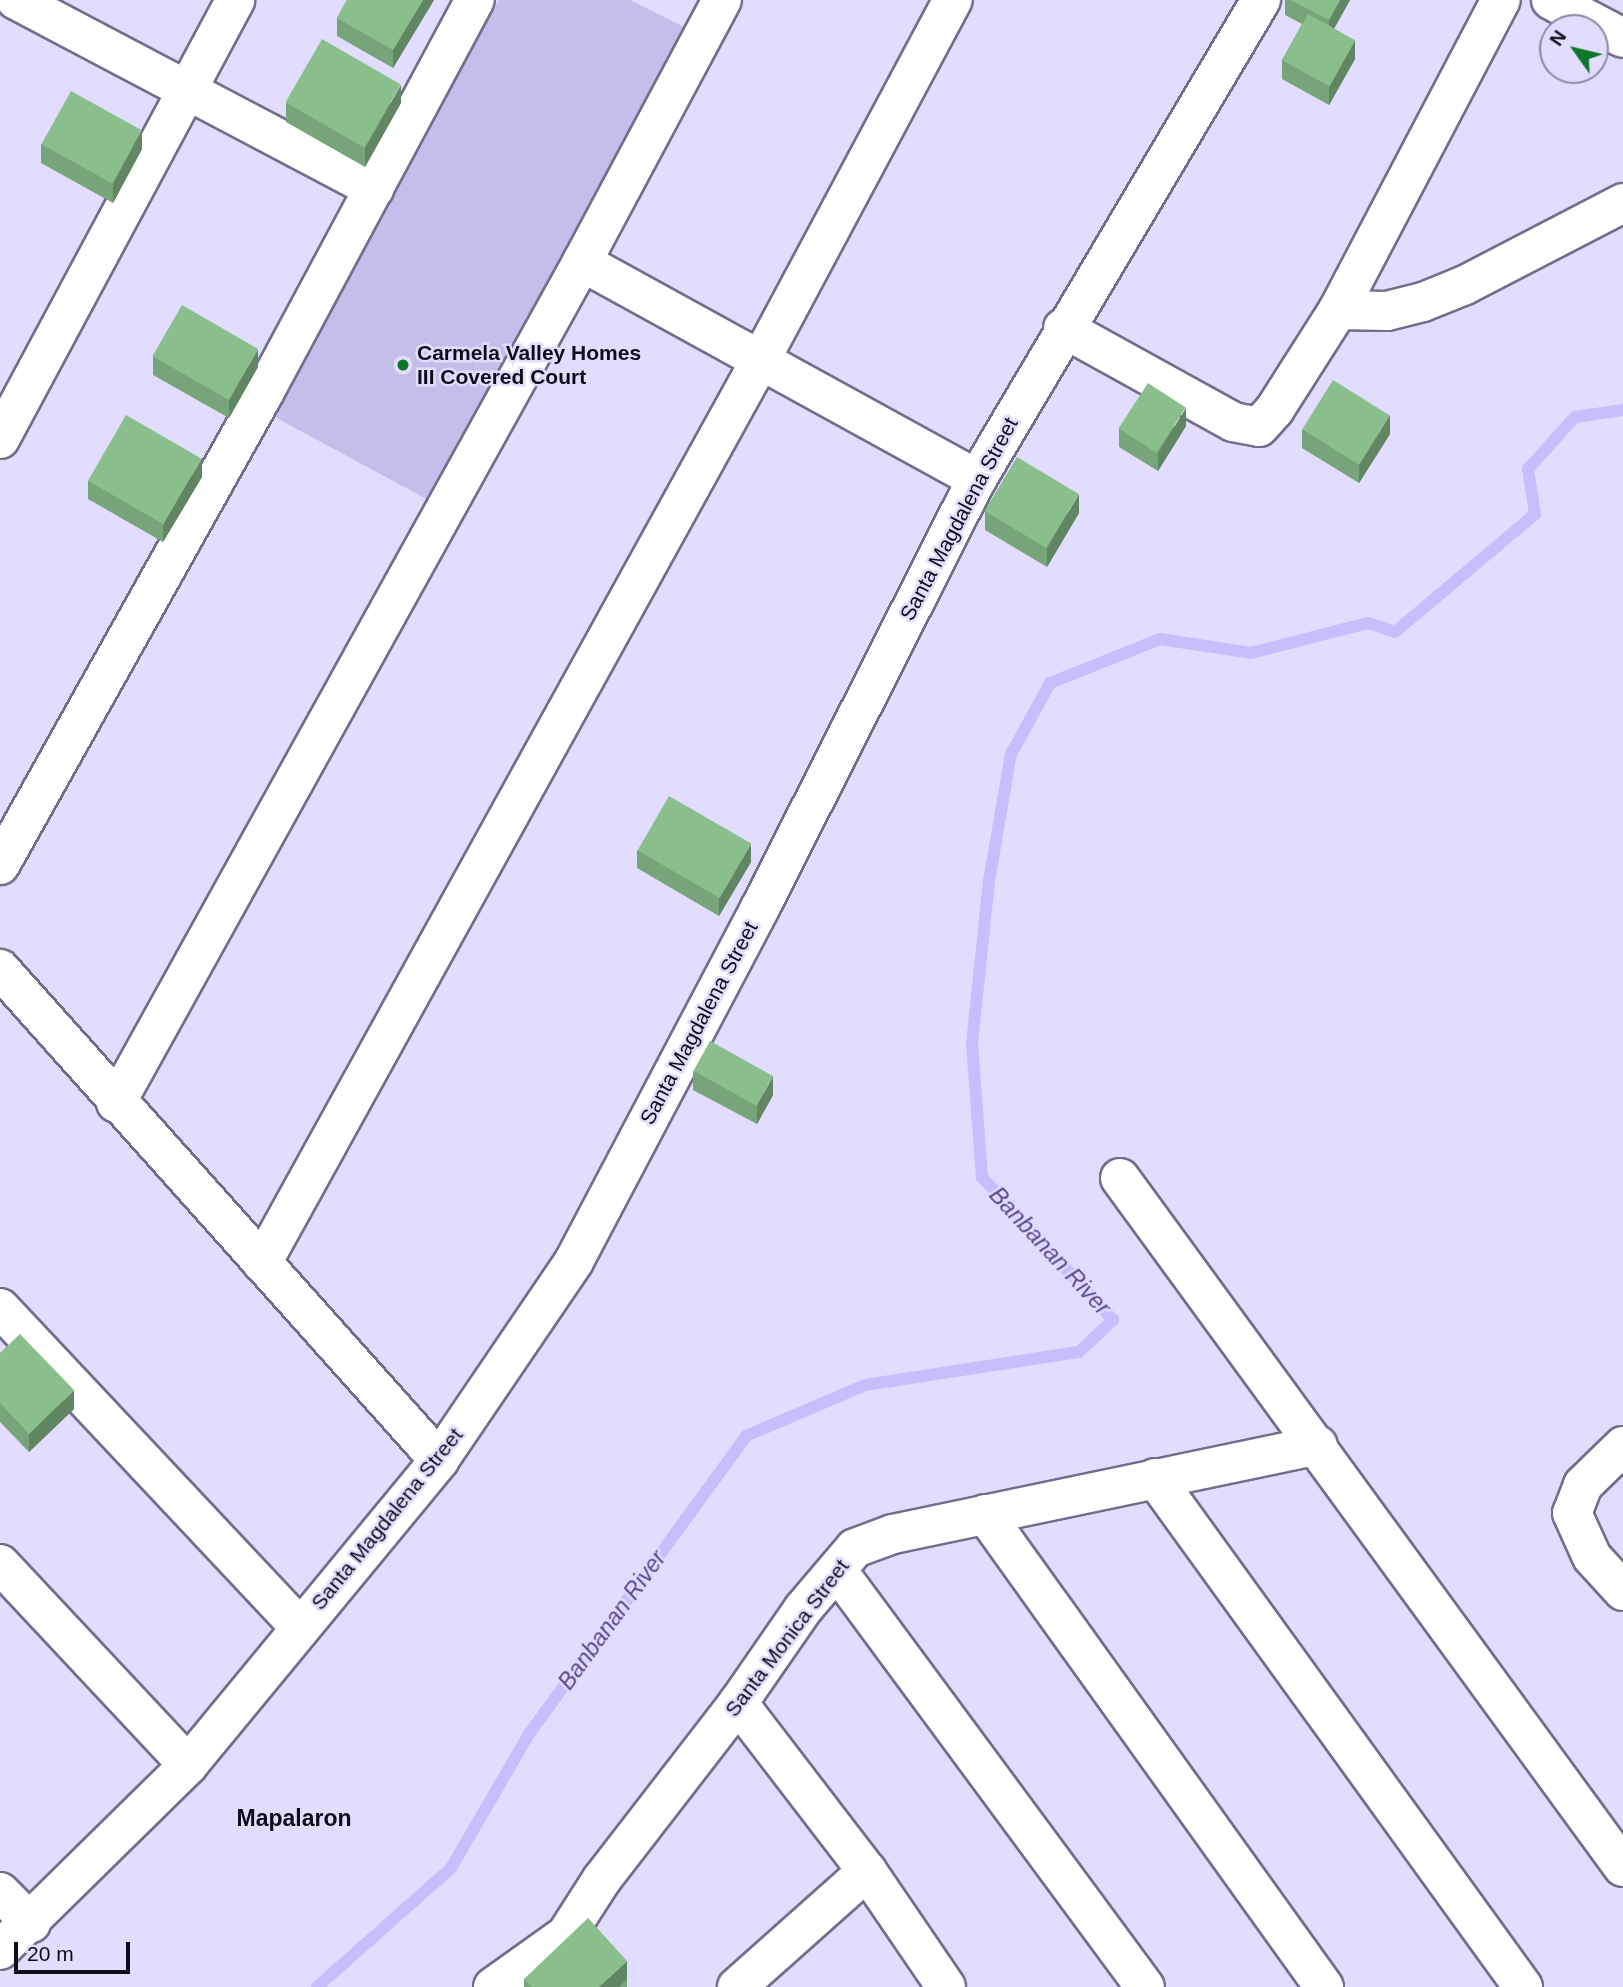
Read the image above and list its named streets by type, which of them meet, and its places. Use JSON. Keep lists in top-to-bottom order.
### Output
{
  "streets": {
    "street": ["Santa Magdalena Street", "Santa Monica Street"]
  },
  "districts": ["Mapalaron"],
  "water": ["Banbanan River"],
  "places": ["Carmela Valley Homes III Covered Court"],
  "scale_bar": "20 m",
  "north": "top left"
}
